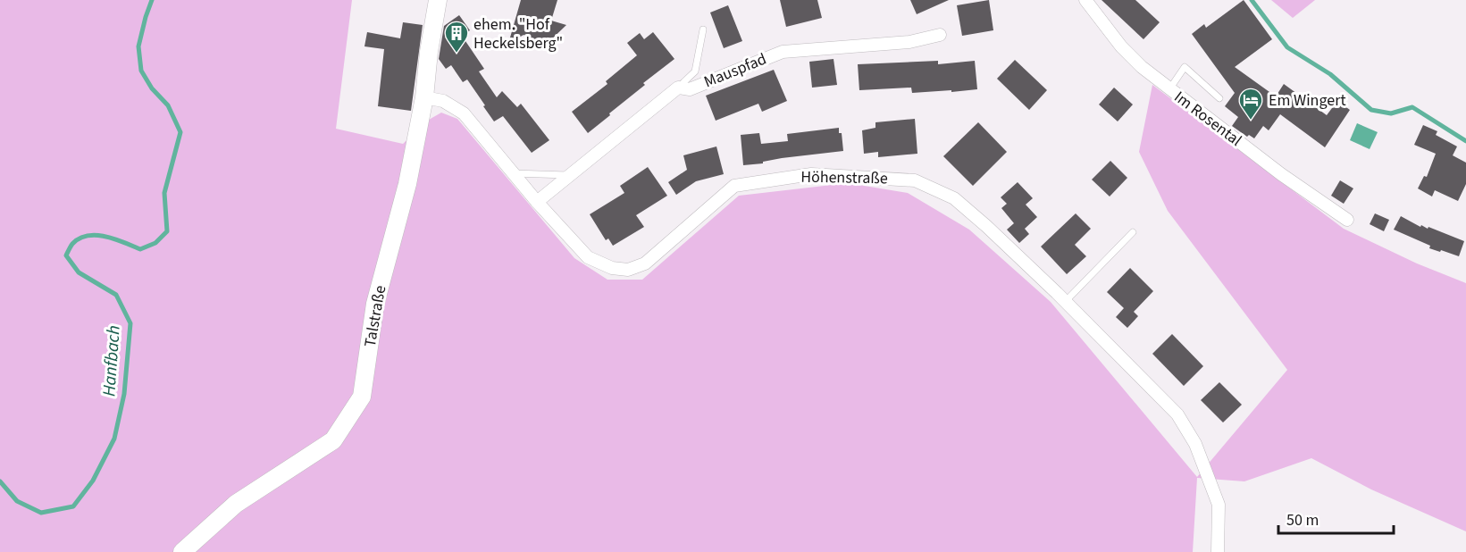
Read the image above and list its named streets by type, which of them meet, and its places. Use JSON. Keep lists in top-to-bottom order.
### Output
{
  "streets": {
    "main road": ["Talstraße"],
    "street": ["Mauspfad", "Im Rosental", "Höhenstraße"]
  },
  "crossings": [
    ["Höhenstraße", "Talstraße"]
  ],
  "water": ["Hanfbach"],
  "places": {
    "building": ["ehem. \"Hof Heckelsberg\""],
    "hotel": ["Em Wingert"]
  },
  "scale_bar": "50 m"
}
